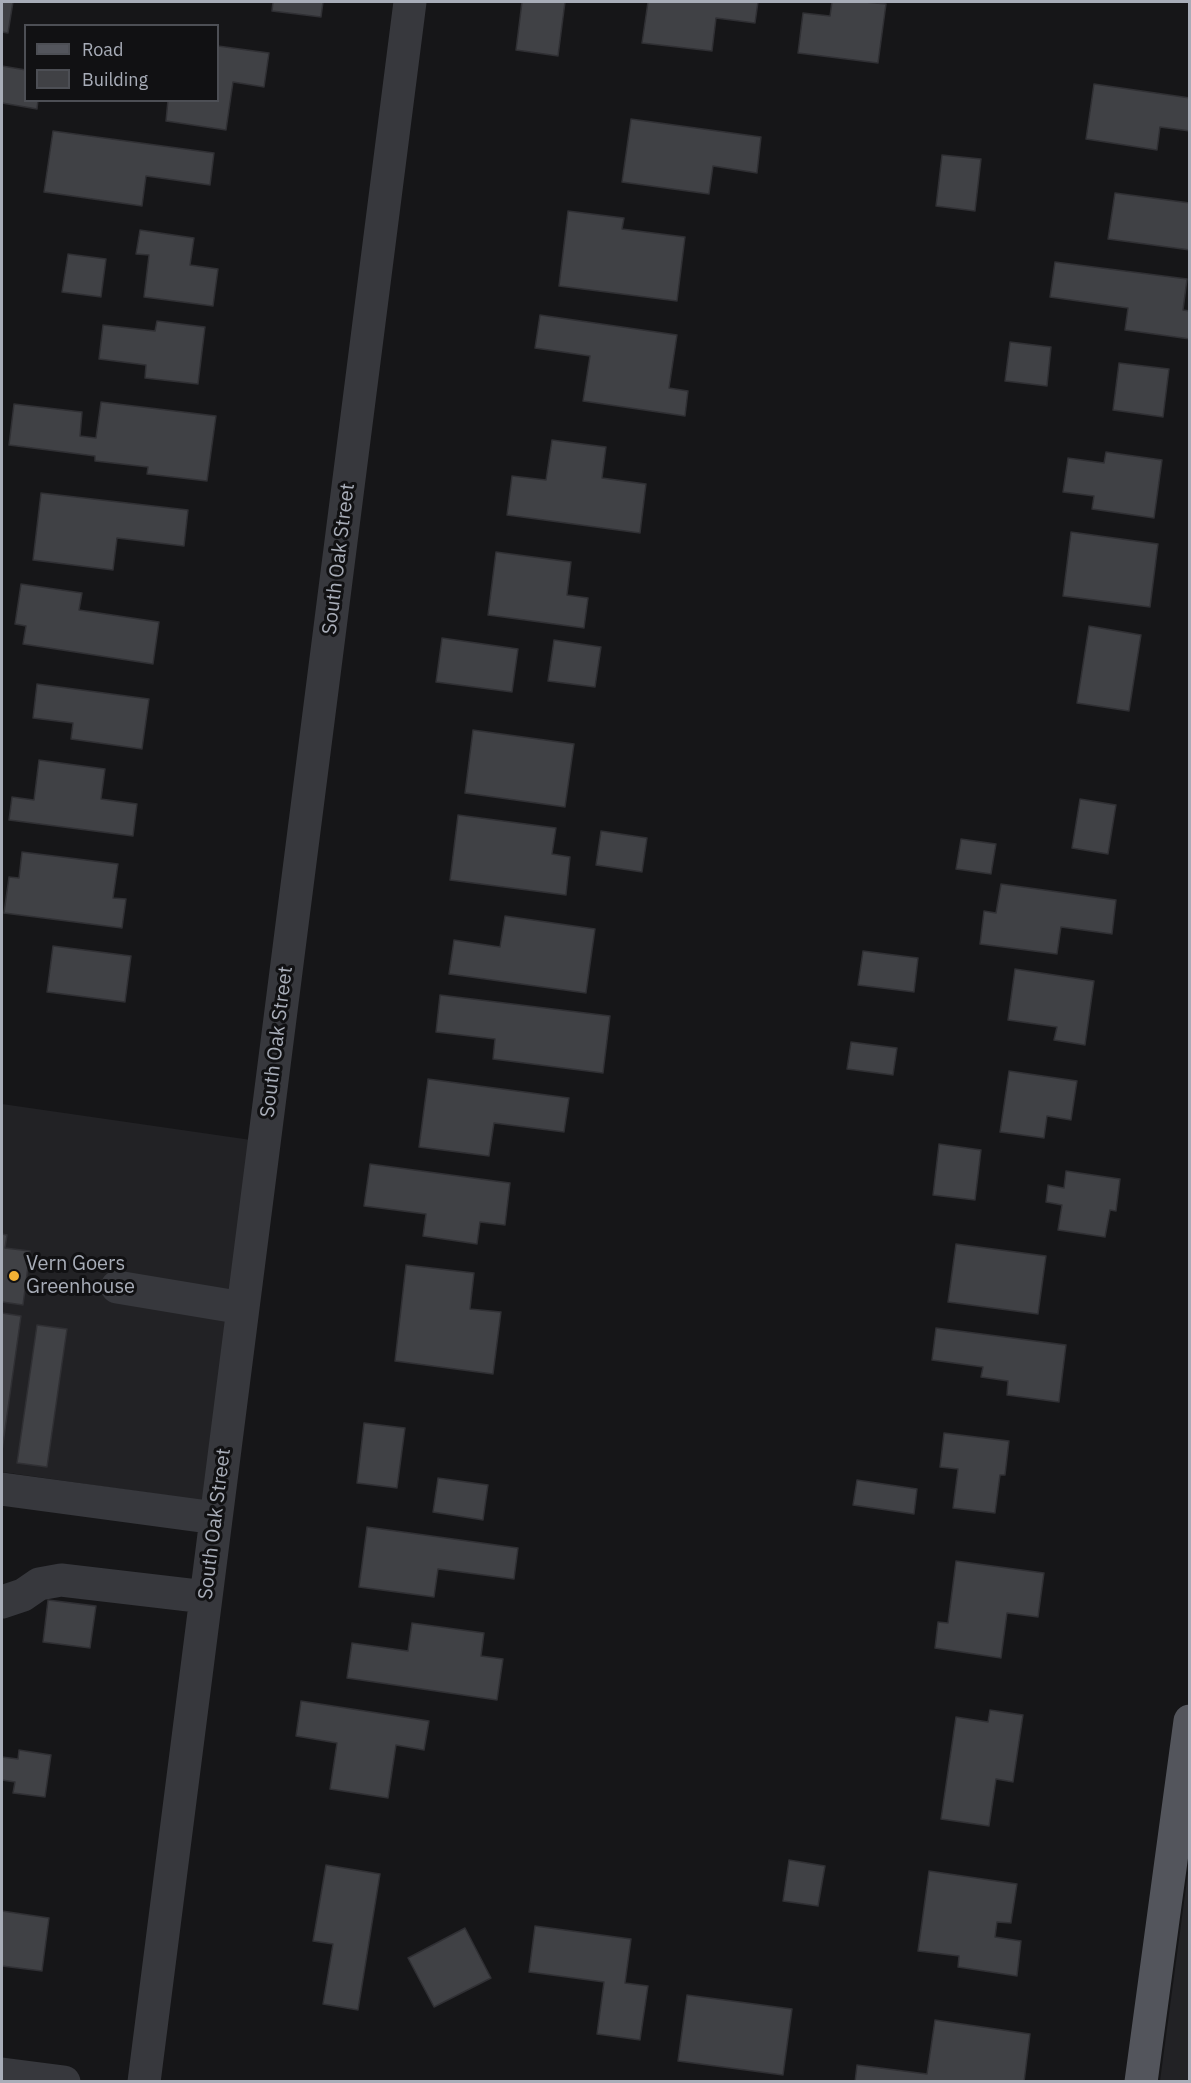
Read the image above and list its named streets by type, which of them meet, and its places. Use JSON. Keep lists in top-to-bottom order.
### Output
{
  "streets": {
    "street": ["South Oak Street"]
  },
  "places": ["Vern Goers Greenhouse"],
  "legend": ["Road", "Building"]
}
